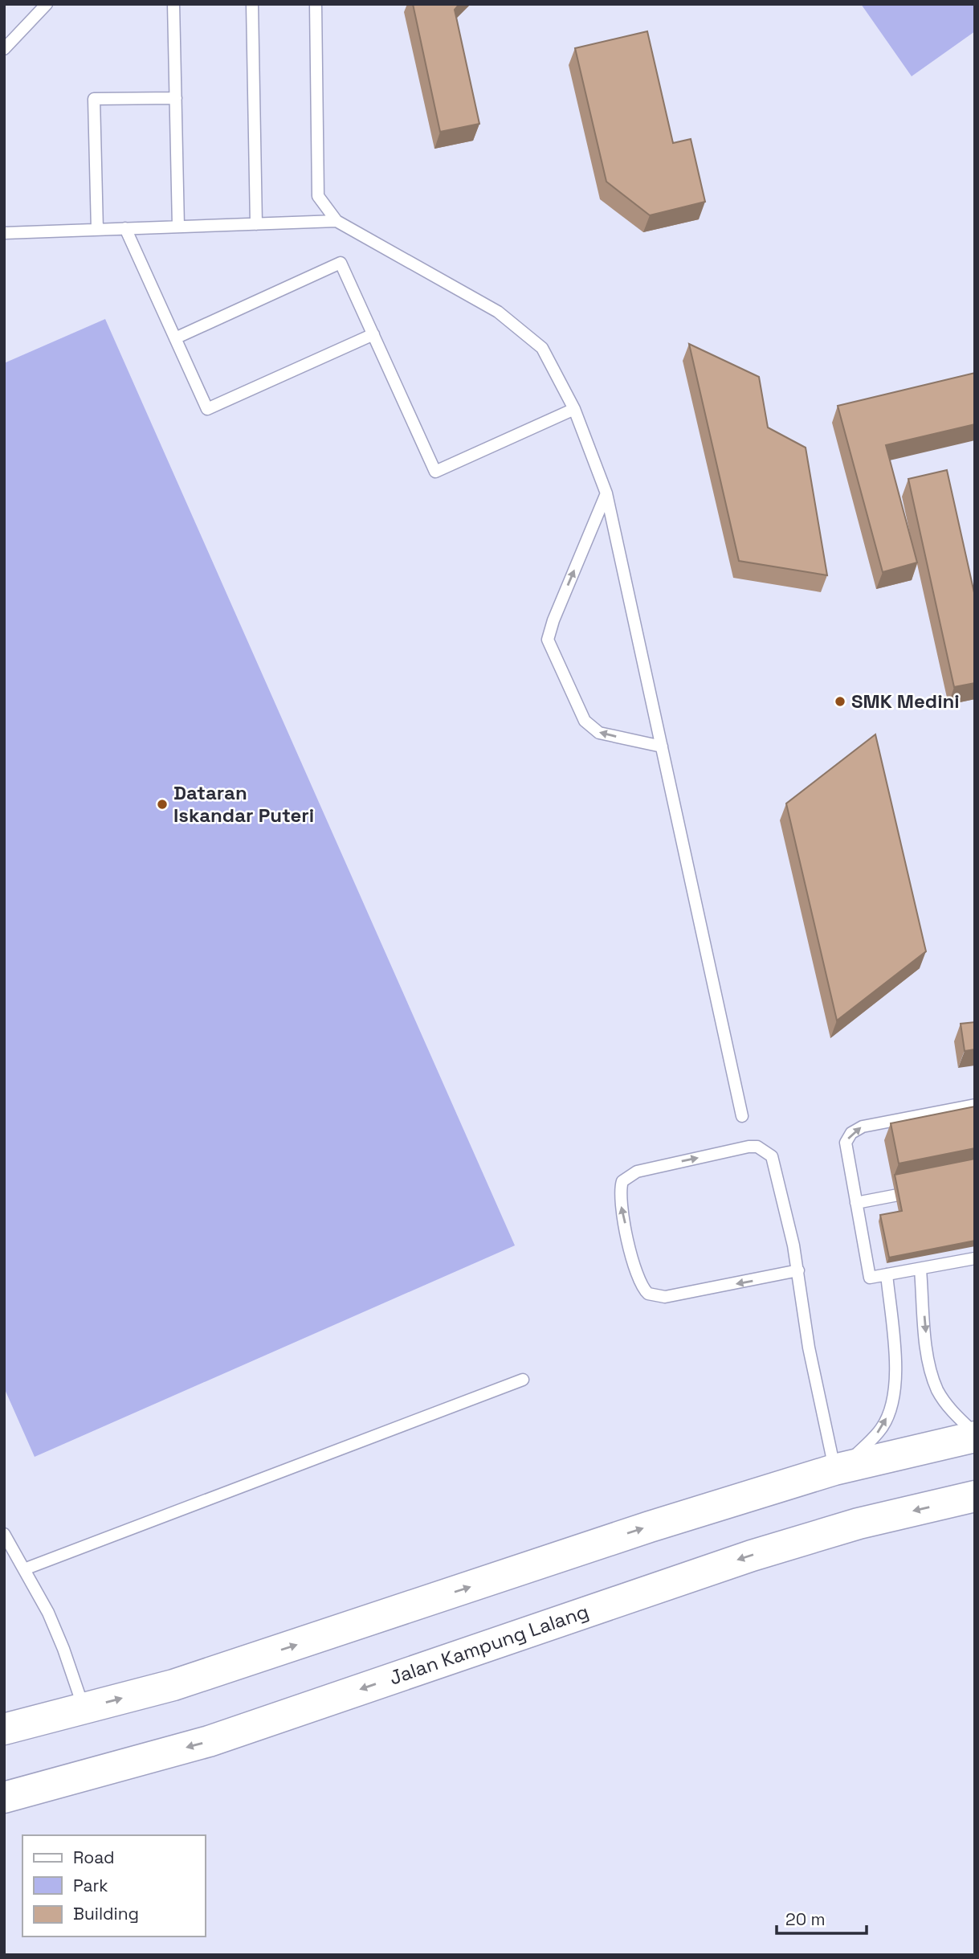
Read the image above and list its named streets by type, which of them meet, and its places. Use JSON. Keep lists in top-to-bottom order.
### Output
{
  "streets": {
    "main road": ["Jalan Kampung Lalang"]
  },
  "places": ["SMK Medini", "Dataran Iskandar Puteri"],
  "legend": ["Road", "Park", "Building"],
  "scale_bar": "20 m"
}
